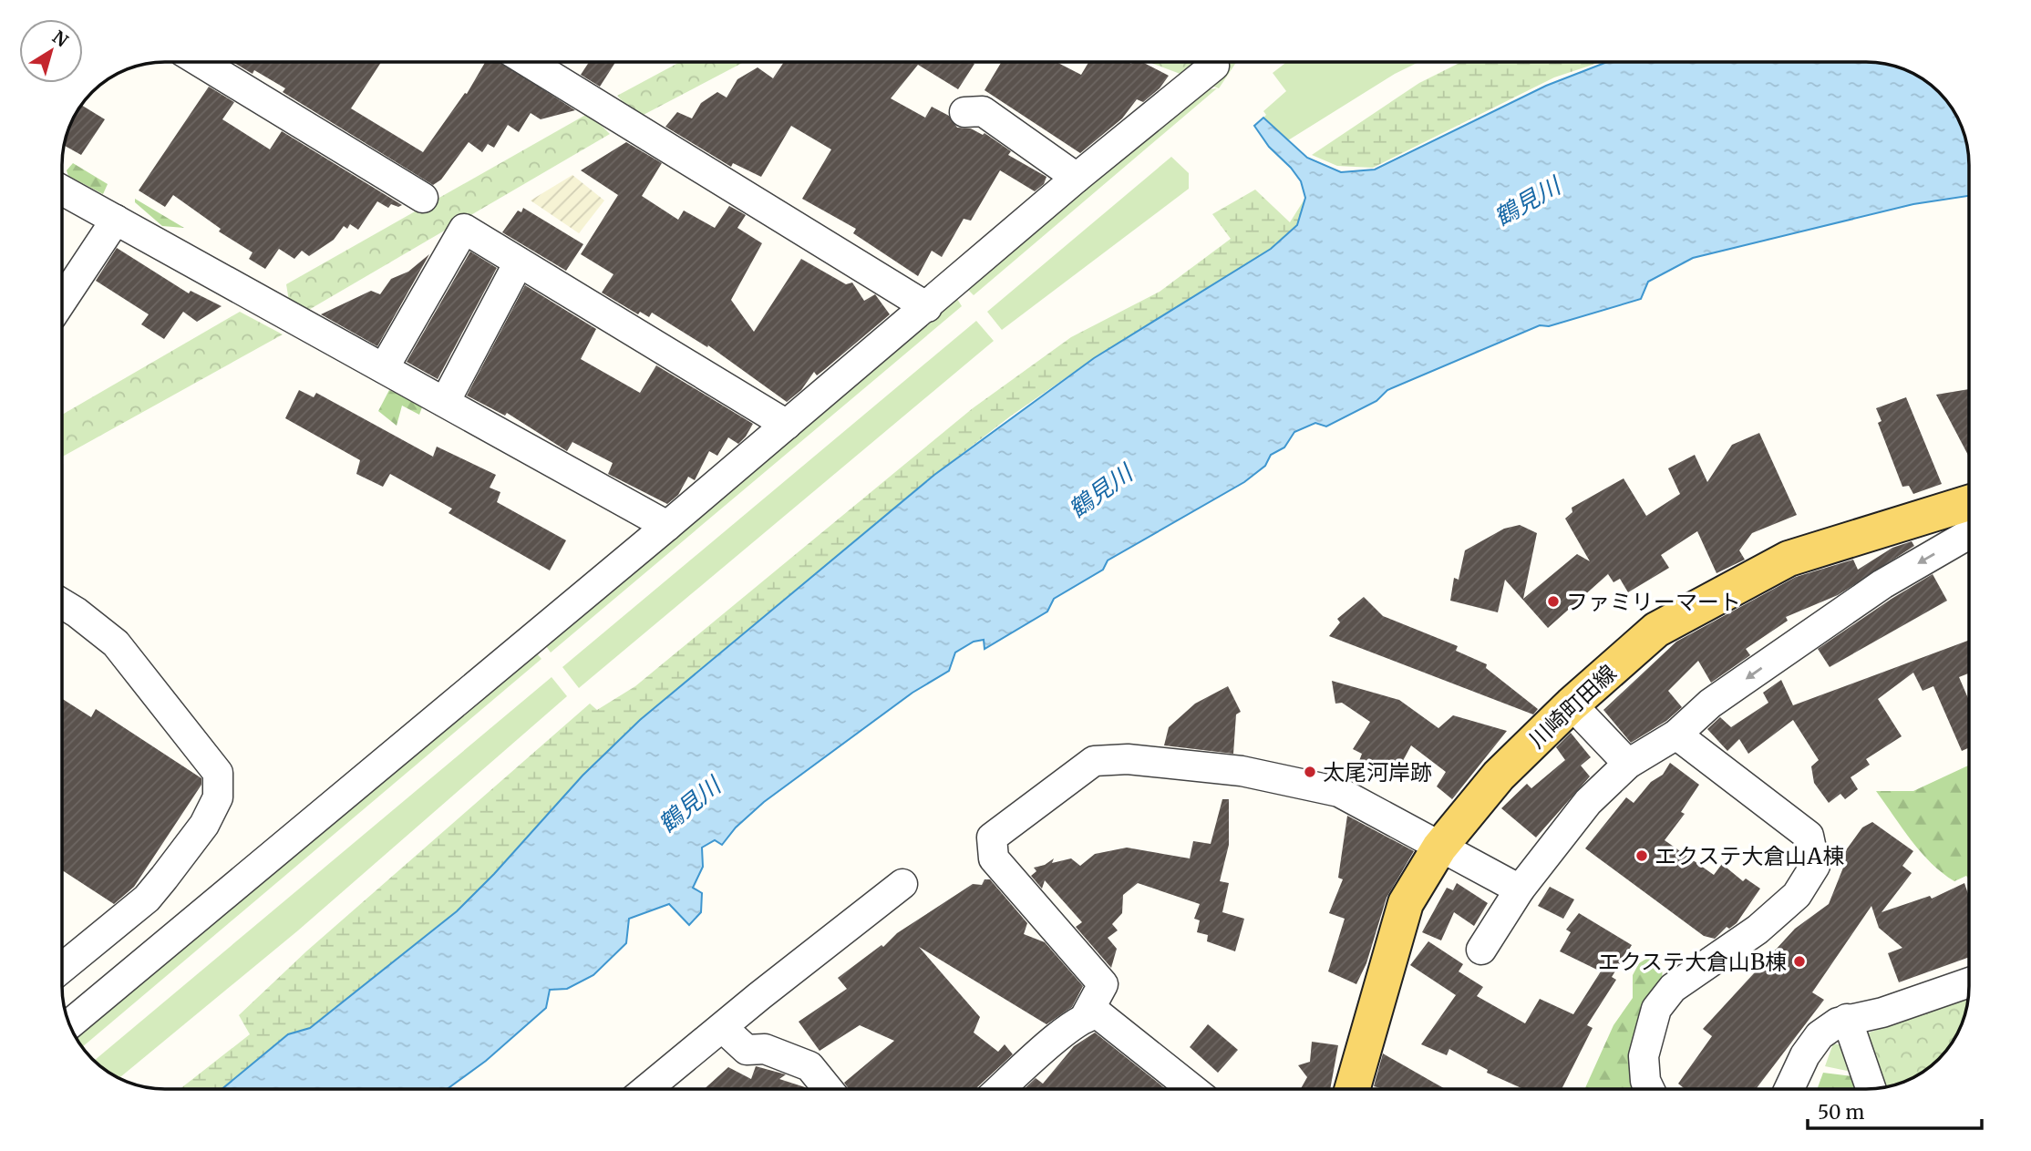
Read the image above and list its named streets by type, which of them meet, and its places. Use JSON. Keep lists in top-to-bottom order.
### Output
{
  "streets": {
    "main road": ["川崎町田線"]
  },
  "water": ["鶴見川"],
  "places": [
    "ファミリーマート",
    "太尾河岸跡",
    "エクステ大倉山A棟",
    "エクステ大倉山B棟"
  ],
  "scale_bar": "50 m",
  "north": "top right"
}
